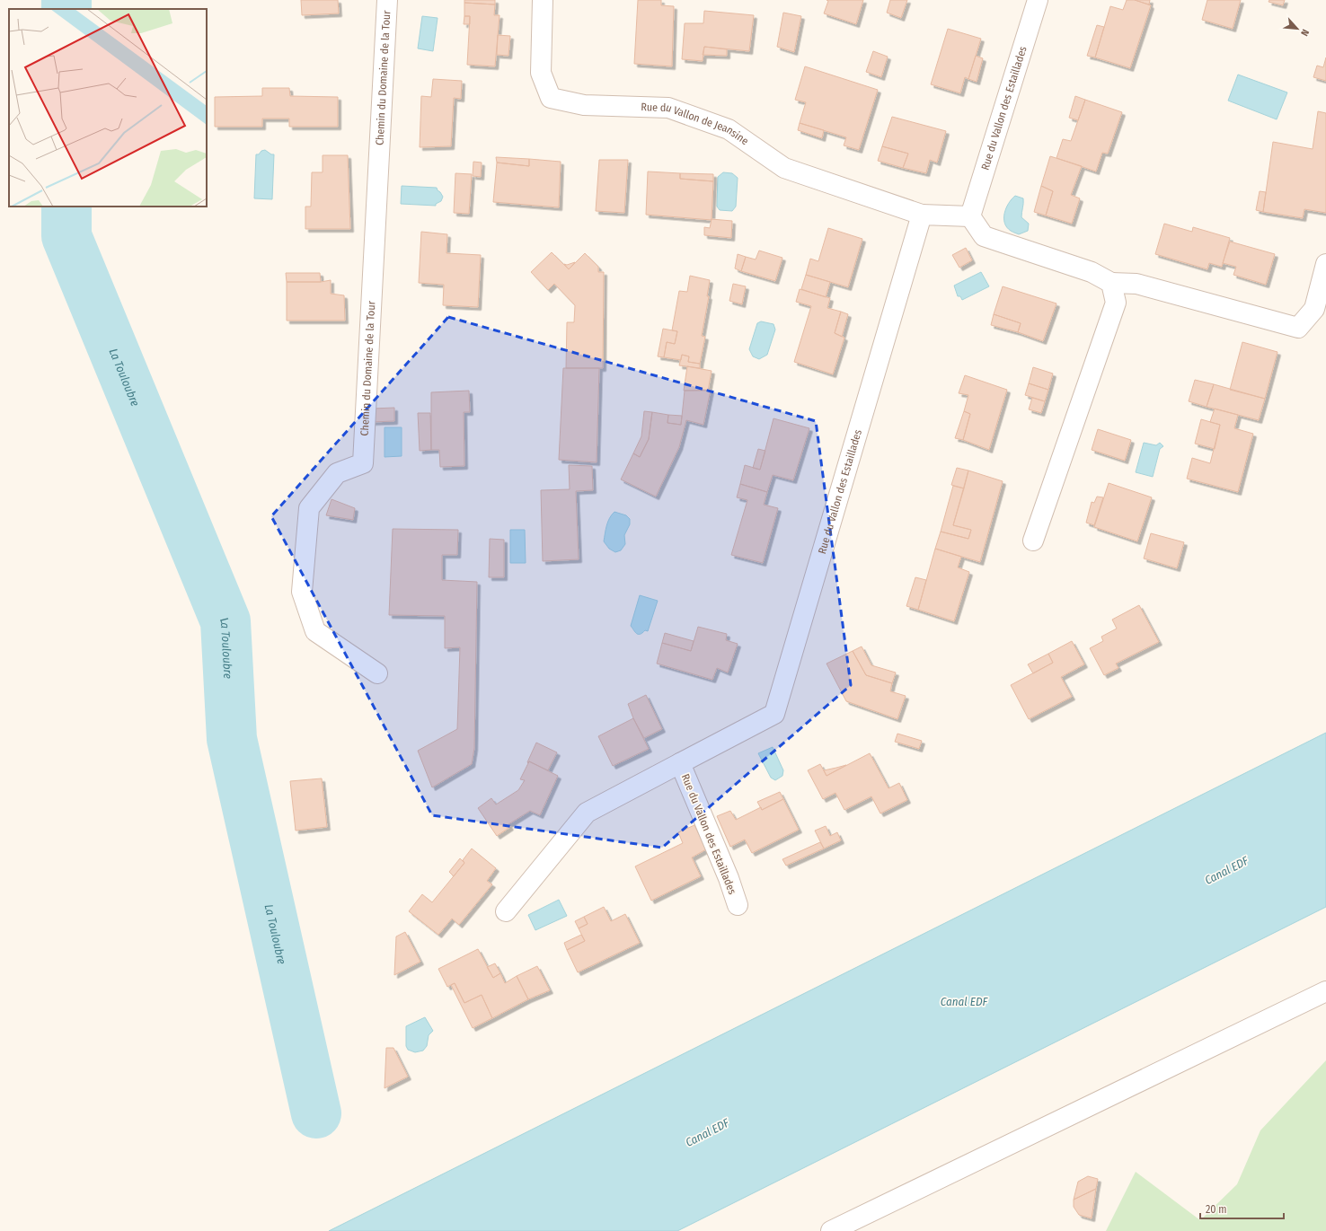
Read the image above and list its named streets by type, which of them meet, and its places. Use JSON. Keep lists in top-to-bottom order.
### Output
{
  "streets": {
    "street": ["Chemin du Domaine de la Tour", "Rue du Vallon des Estaillades", "Rue du Vallon de Jeansine"]
  },
  "crossings": [
    ["Rue du Vallon des Estaillades", "Rue du Vallon de Jeansine"]
  ],
  "water": ["La Touloubre", "Canal EDF"],
  "scale_bar": "20 m",
  "north": "bottom right"
}
